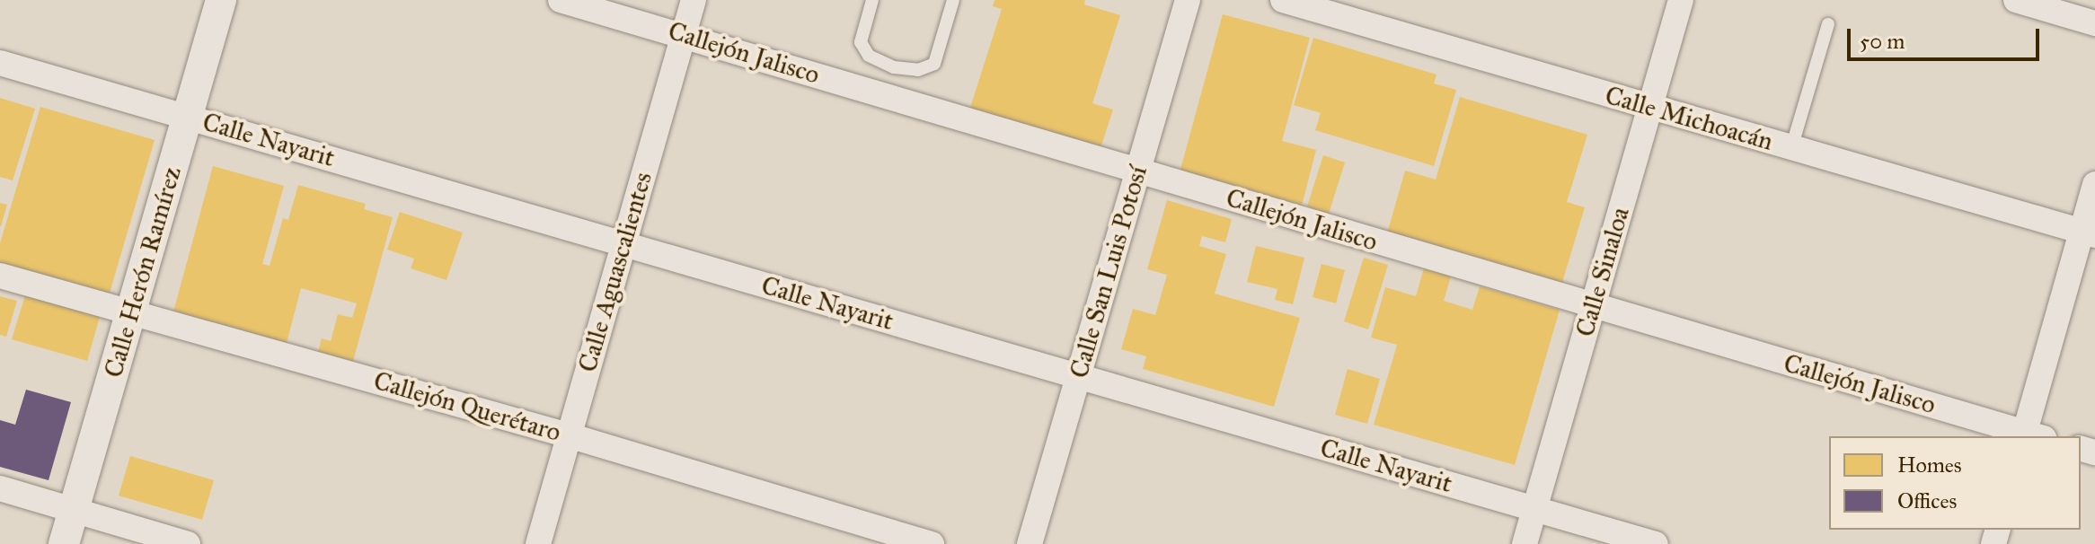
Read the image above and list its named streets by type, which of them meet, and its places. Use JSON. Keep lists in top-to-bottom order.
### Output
{
  "streets": {
    "street": [
      "Callejón Jalisco",
      "Calle Michoacán",
      "Calle Nayarit",
      "Calle Herón Ramírez",
      "Calle Aguascalientes",
      "Calle San Luis Potosí",
      "Calle Sinaloa",
      "Callejón Querétaro"
    ]
  },
  "crossings": [
    ["Callejón Jalisco", "Calle Aguascalientes"],
    ["Callejón Jalisco", "Calle San Luis Potosí"],
    ["Callejón Jalisco", "Calle Sinaloa"],
    ["Calle Michoacán", "Calle Sinaloa"],
    ["Calle Nayarit", "Calle Herón Ramírez"],
    ["Calle Nayarit", "Calle Aguascalientes"],
    ["Calle Nayarit", "Calle San Luis Potosí"],
    ["Calle Nayarit", "Calle Sinaloa"],
    ["Calle Herón Ramírez", "Callejón Querétaro"],
    ["Calle Aguascalientes", "Callejón Querétaro"]
  ],
  "legend": ["Homes", "Offices"],
  "scale_bar": "50 m"
}
